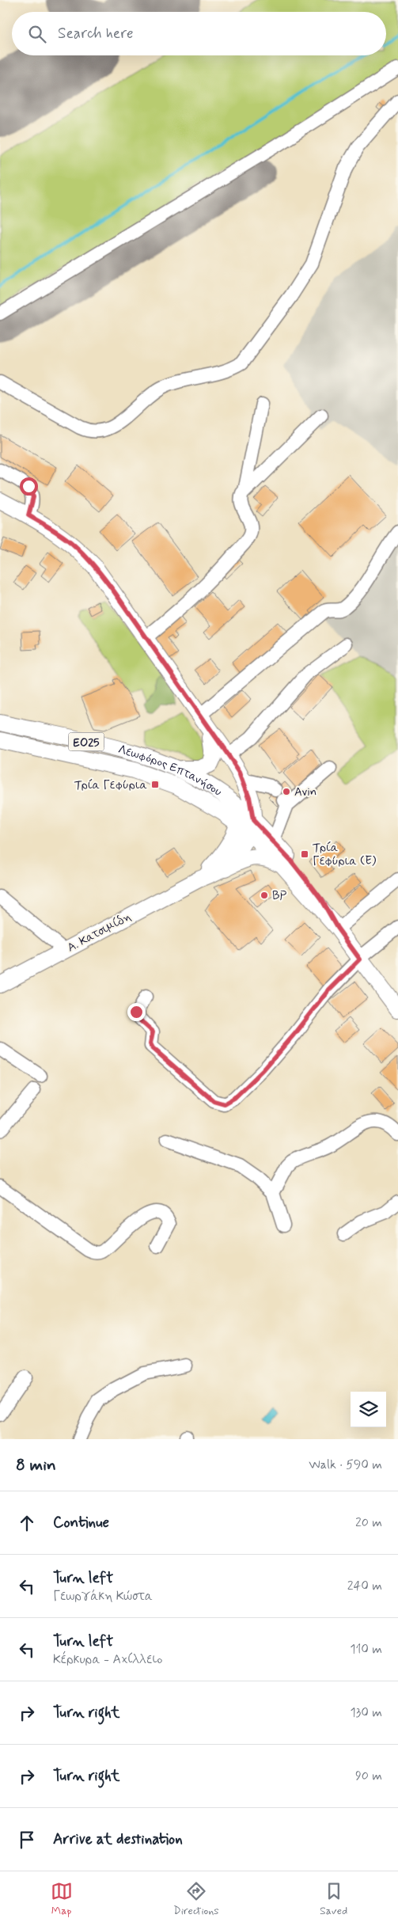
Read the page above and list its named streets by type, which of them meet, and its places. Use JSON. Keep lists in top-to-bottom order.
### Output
{
  "streets": {
    "main road": ["ΕΟ25", "Λεωφόρος Επτανήσου", "Α. Κατσιμίδη"]
  },
  "crossings": [
    ["ΕΟ25", "Λεωφόρος Επτανήσου"],
    ["ΕΟ25", "Α. Κατσιμίδη"],
    ["Λεωφόρος Επτανήσου", "Α. Κατσιμίδη"]
  ],
  "places": {
    "transit": ["Τρία Γεφύρια", "Τρία Γεφύρια (E)"],
    "other": ["Avin", "BP"]
  },
  "page": {
    "search": "Search here",
    "heading": ["8 min", "Walk · 590 m"],
    "list": [
      ["Continue", "20 m"],
      ["Turn left", "Γεωργάκη Κώστα", "240 m"],
      ["Turn left", "Κέρκυρα - Αχίλλειο", "110 m"],
      ["Turn right", "130 m"],
      ["Turn right", "90 m"],
      "Arrive at destination"
    ],
    "nav": ["Map", "Directions", "Saved"]
  }
}
